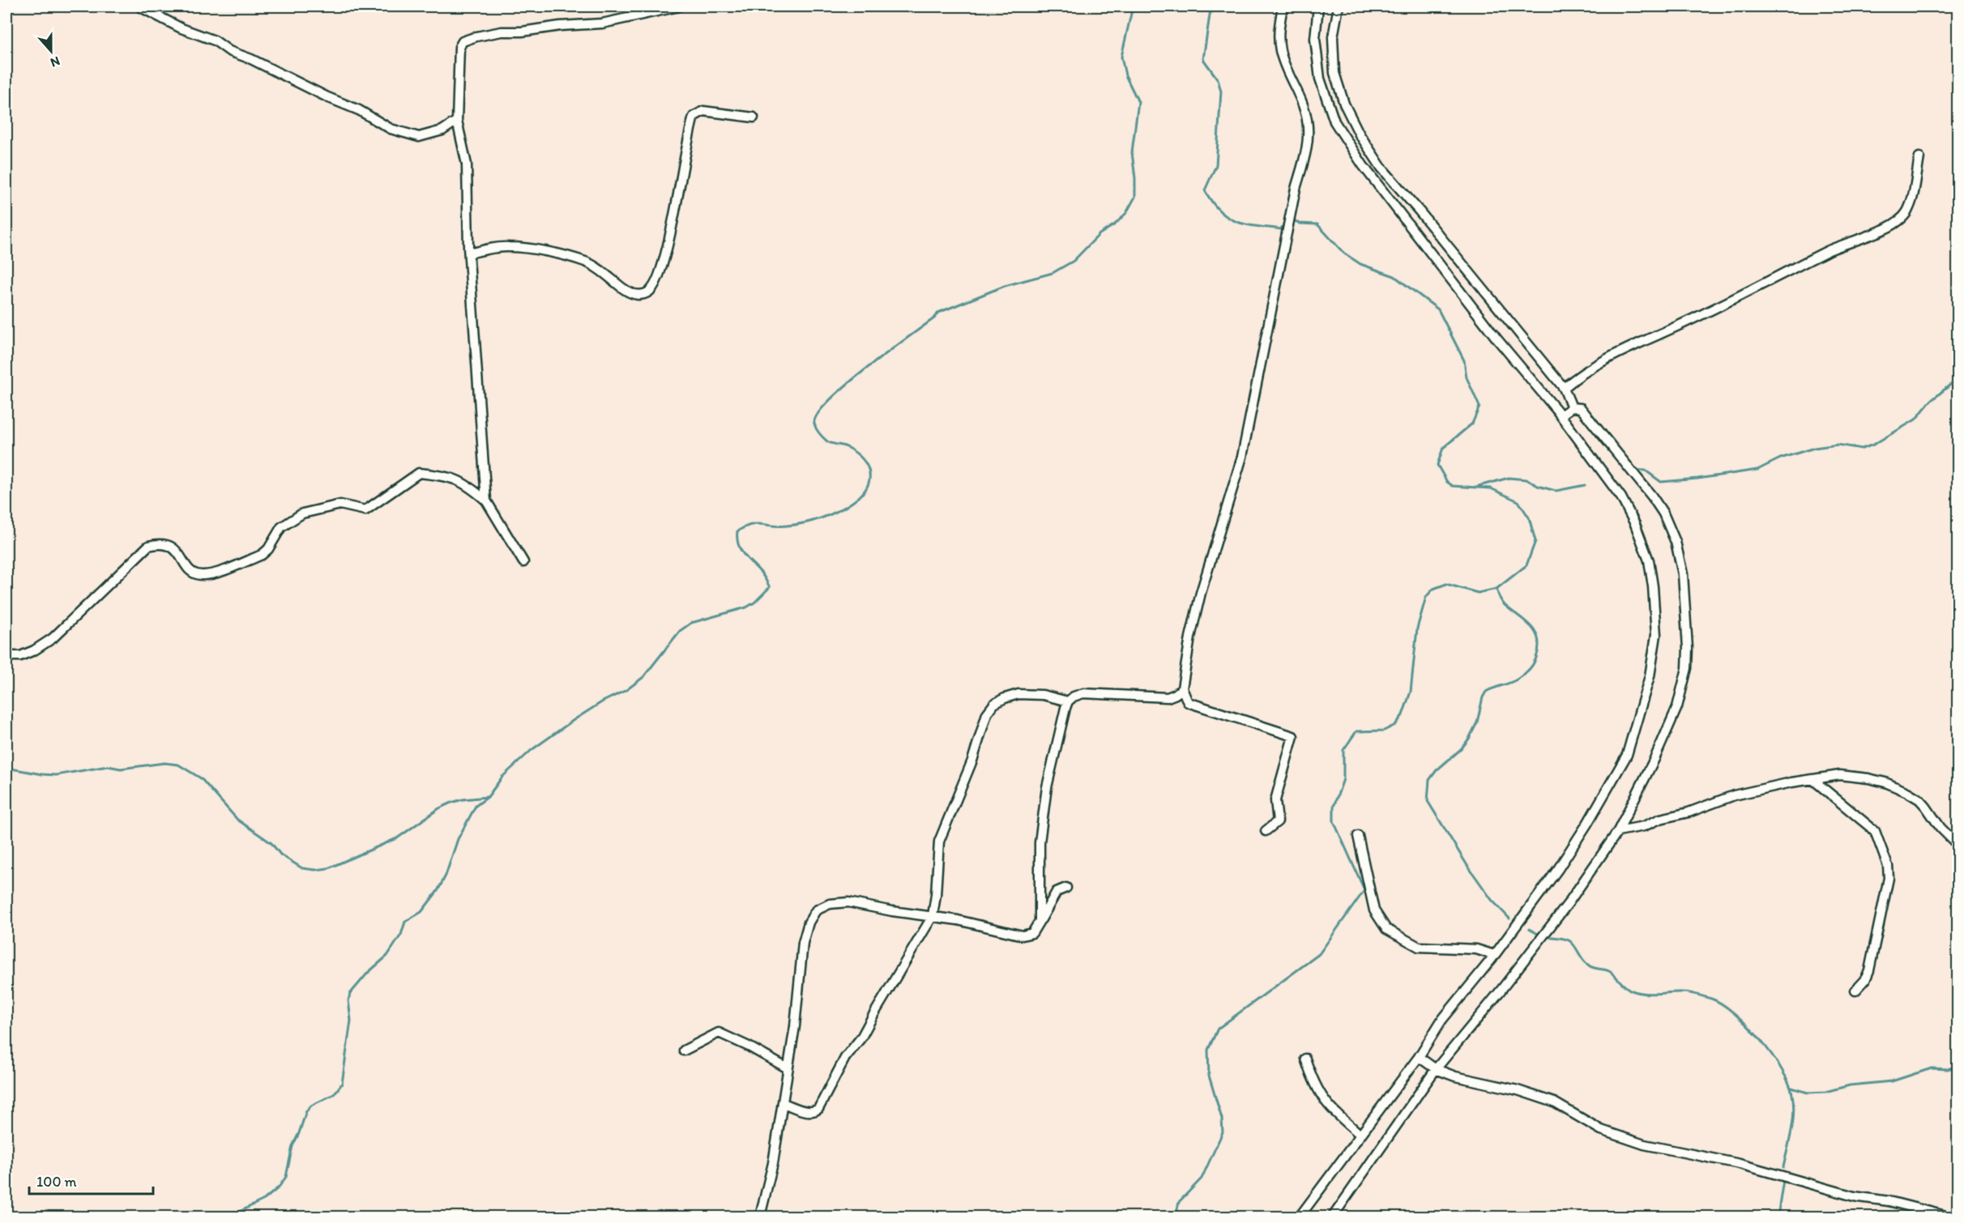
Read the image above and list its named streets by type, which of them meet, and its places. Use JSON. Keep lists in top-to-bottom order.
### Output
{
  "scale_bar": "100 m",
  "north": "bottom"
}
